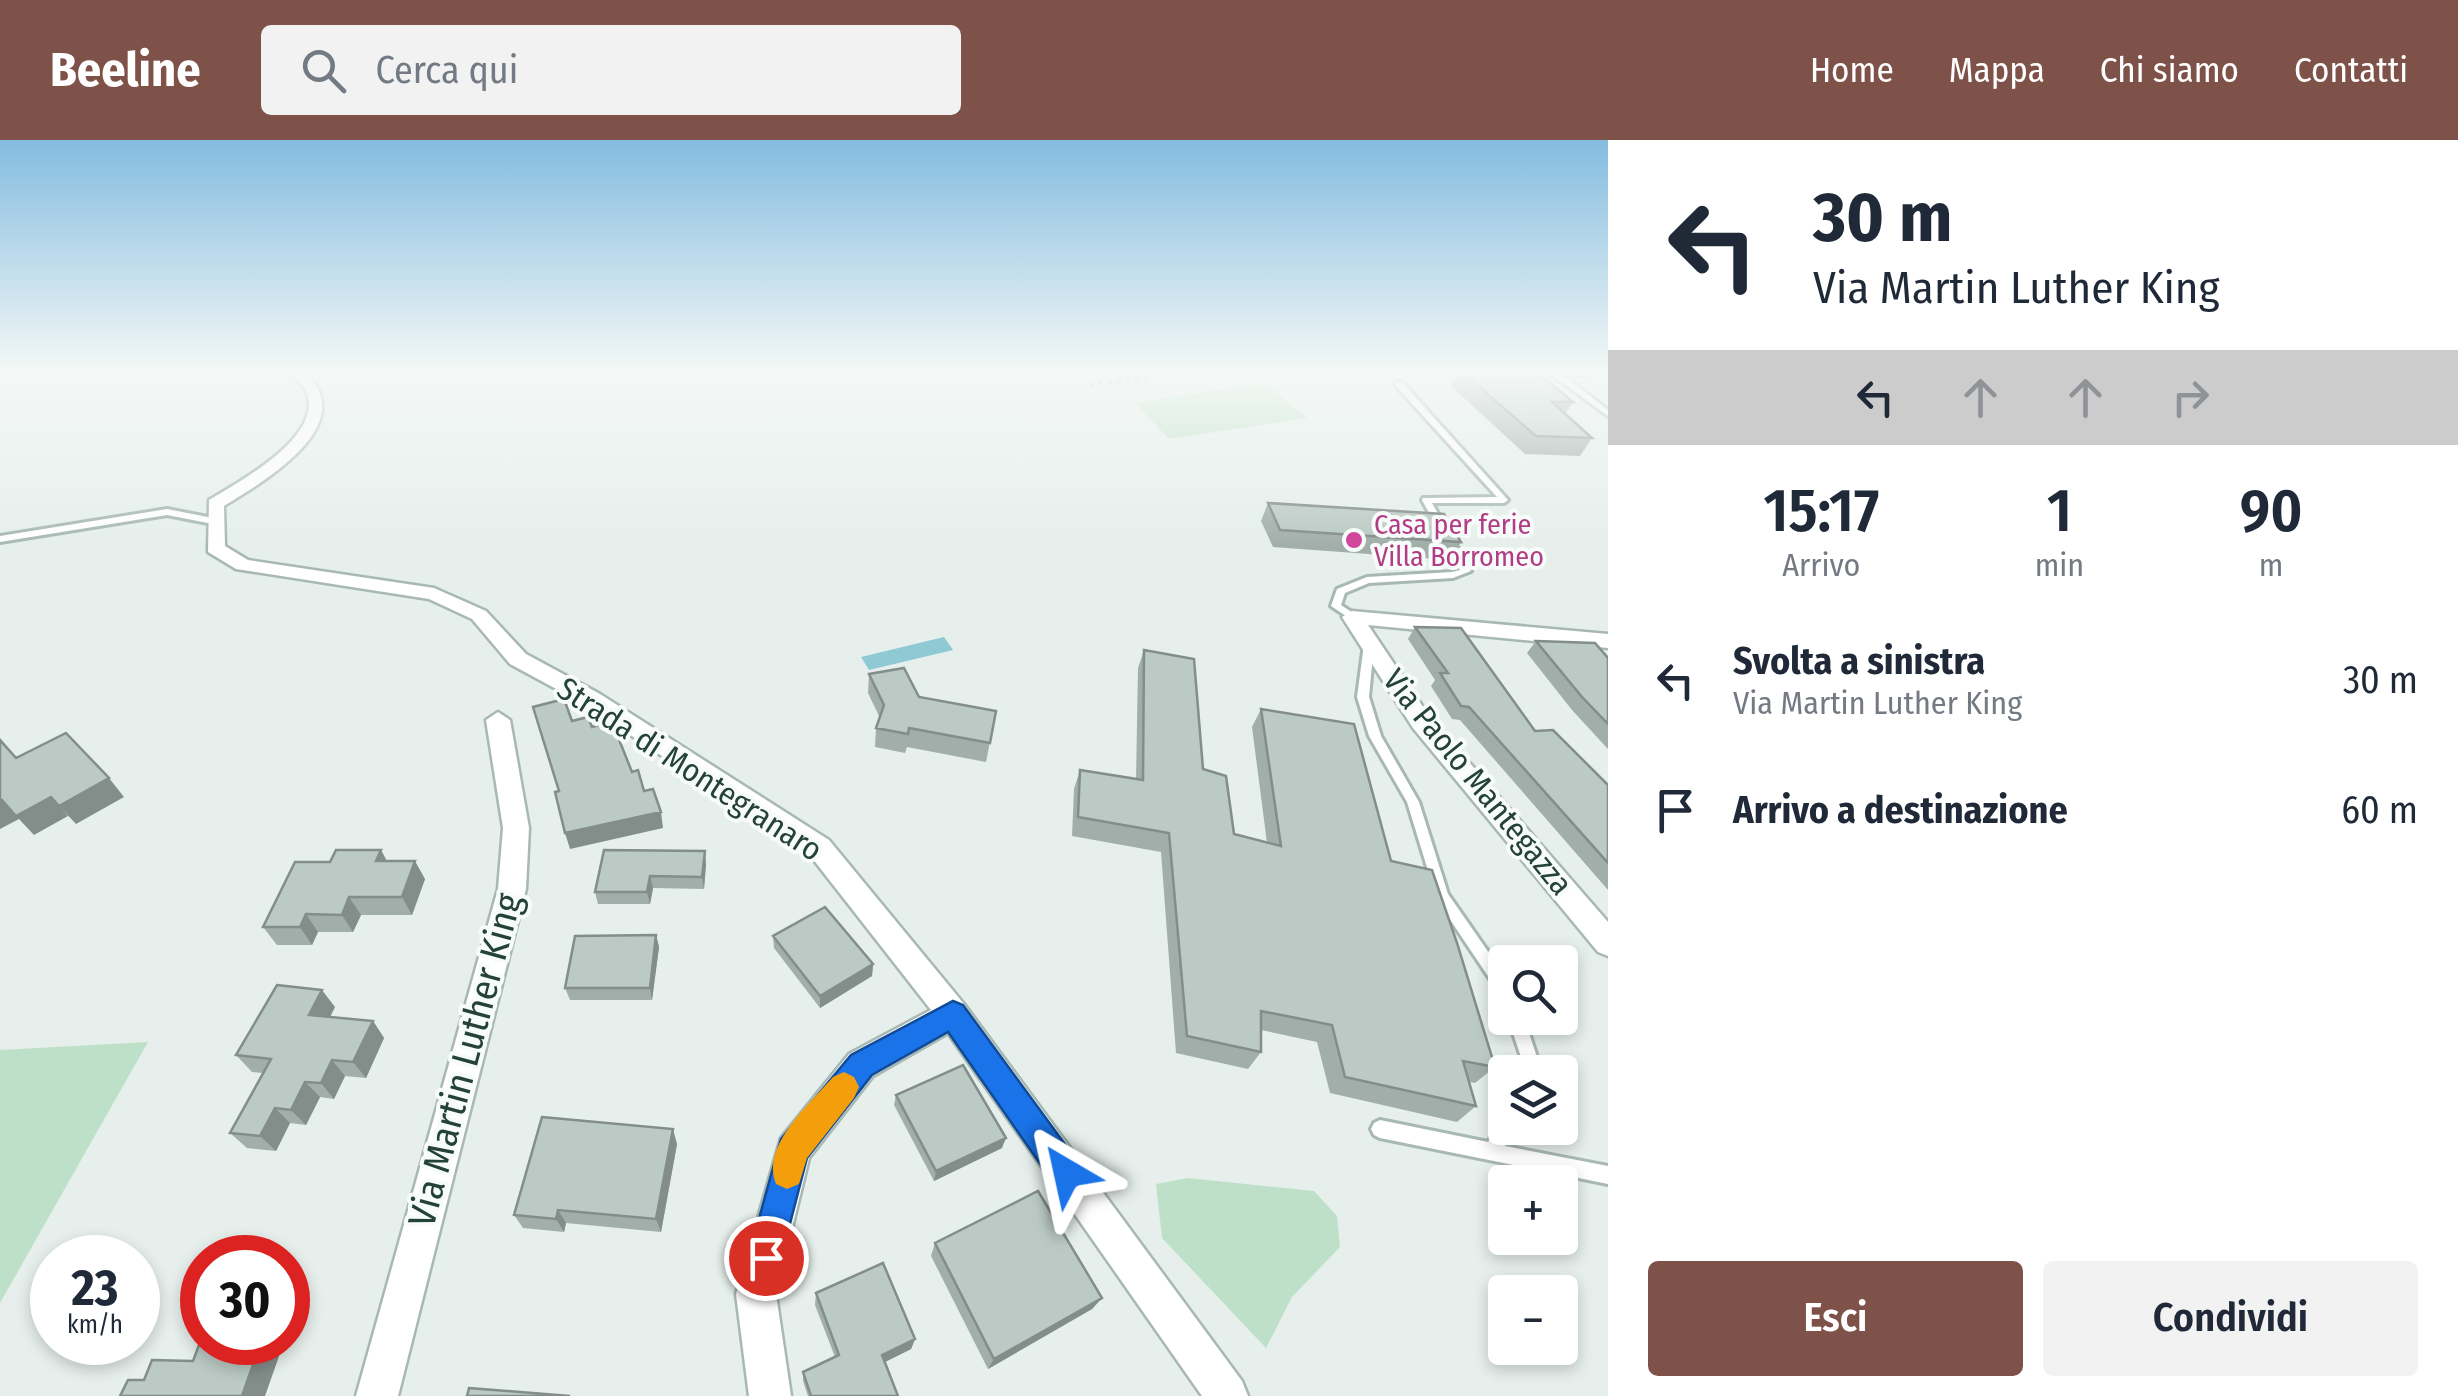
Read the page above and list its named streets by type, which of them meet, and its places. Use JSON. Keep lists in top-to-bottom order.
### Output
{
  "streets": {
    "street": ["Strada di Montegranaro", "Via Paolo Mantegazza", "Via Martin Luther King"]
  },
  "places": ["Casa per ferie Villa Borromeo"],
  "page": {
    "header": "Beeline",
    "search": "Cerca qui",
    "nav": [
      "Home",
      "Mappa",
      "Chi siamo",
      "Contatti"
    ],
    "turn": ["30 m", "Via Martin Luther King"],
    "eta": [
      "15:17",
      "Arrivo",
      "1",
      "min",
      "90",
      "m"
    ],
    "list": [
      {
        "name": "Svolta a sinistra",
        "note": "Via Martin Luther King",
        "value": "30 m"
      },
      {
        "name": "Arrivo a destinazione",
        "value": "60 m"
      }
    ],
    "map_buttons": ["+", "−"],
    "speed": "23 km/h",
    "limit": "30",
    "buttons": ["Esci", "Condividi"]
  }
}
